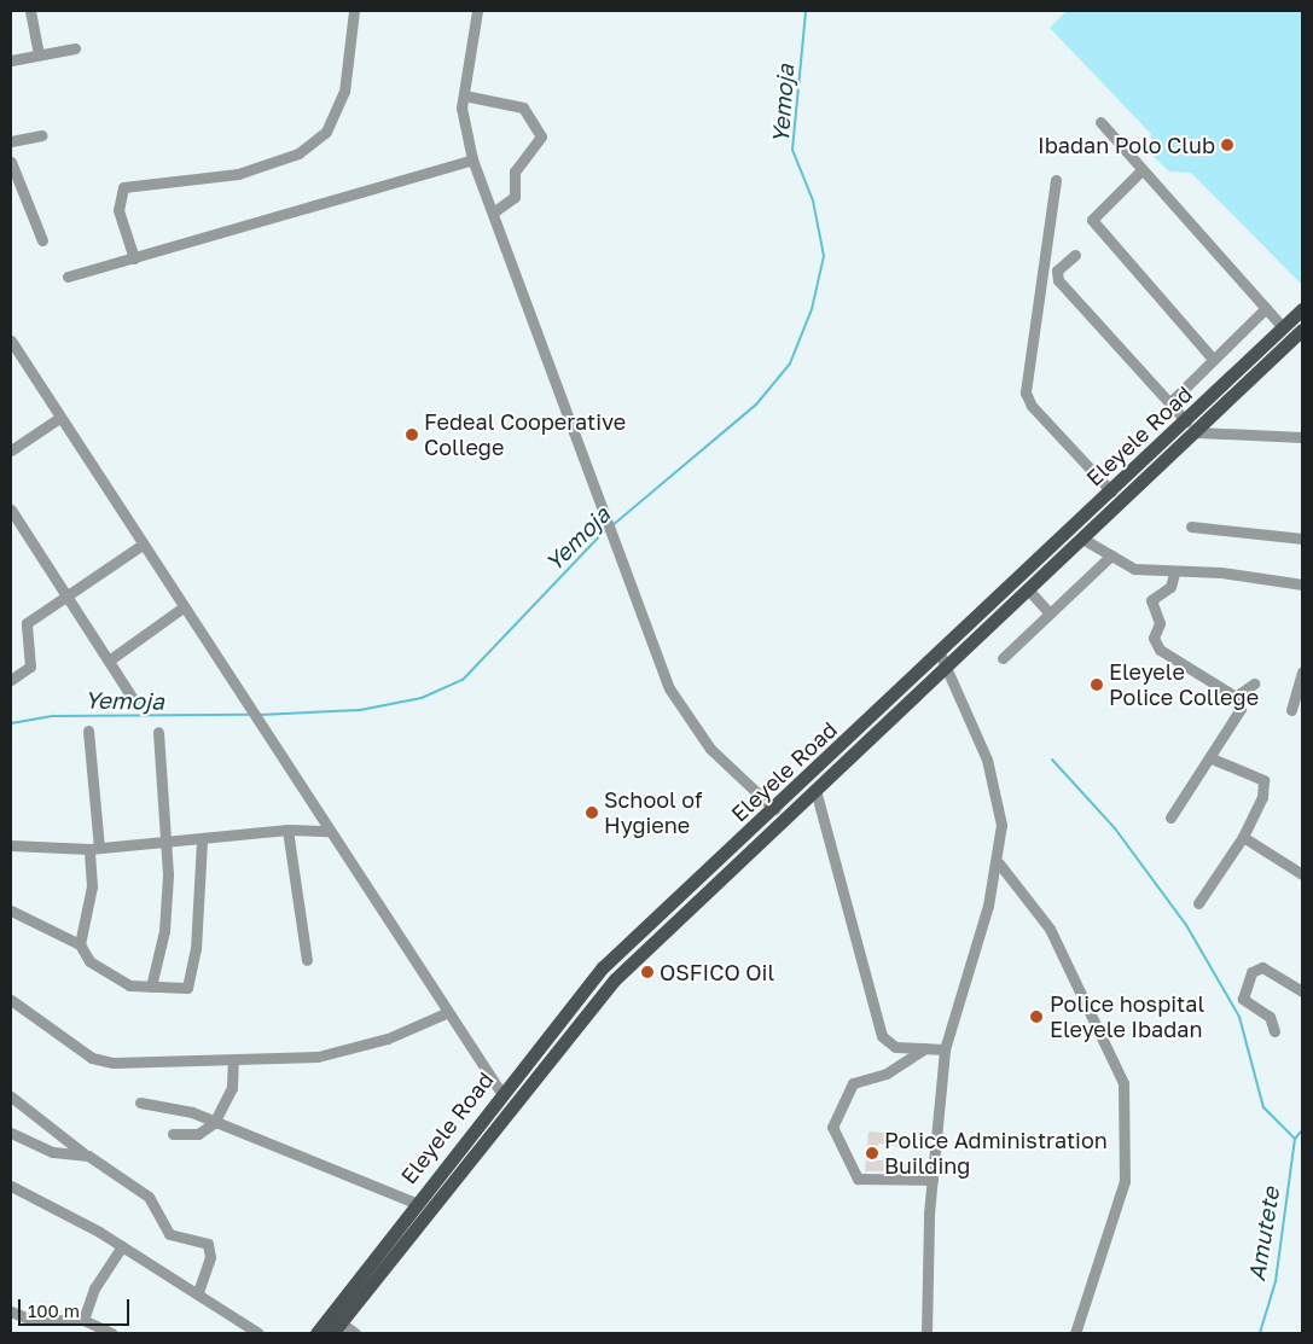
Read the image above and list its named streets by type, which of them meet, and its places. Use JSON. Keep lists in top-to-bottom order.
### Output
{
  "streets": {
    "main road": ["Eleyele Road"]
  },
  "water": ["Yemoja", "Amutete"],
  "places": [
    "Ibadan Polo Club",
    "Fedeal Cooperative College",
    "Eleyele Police College",
    "School of Hygiene",
    "OSFICO Oil",
    "Police hospital Eleyele Ibadan",
    "Police Administration Building"
  ],
  "scale_bar": "100 m"
}
